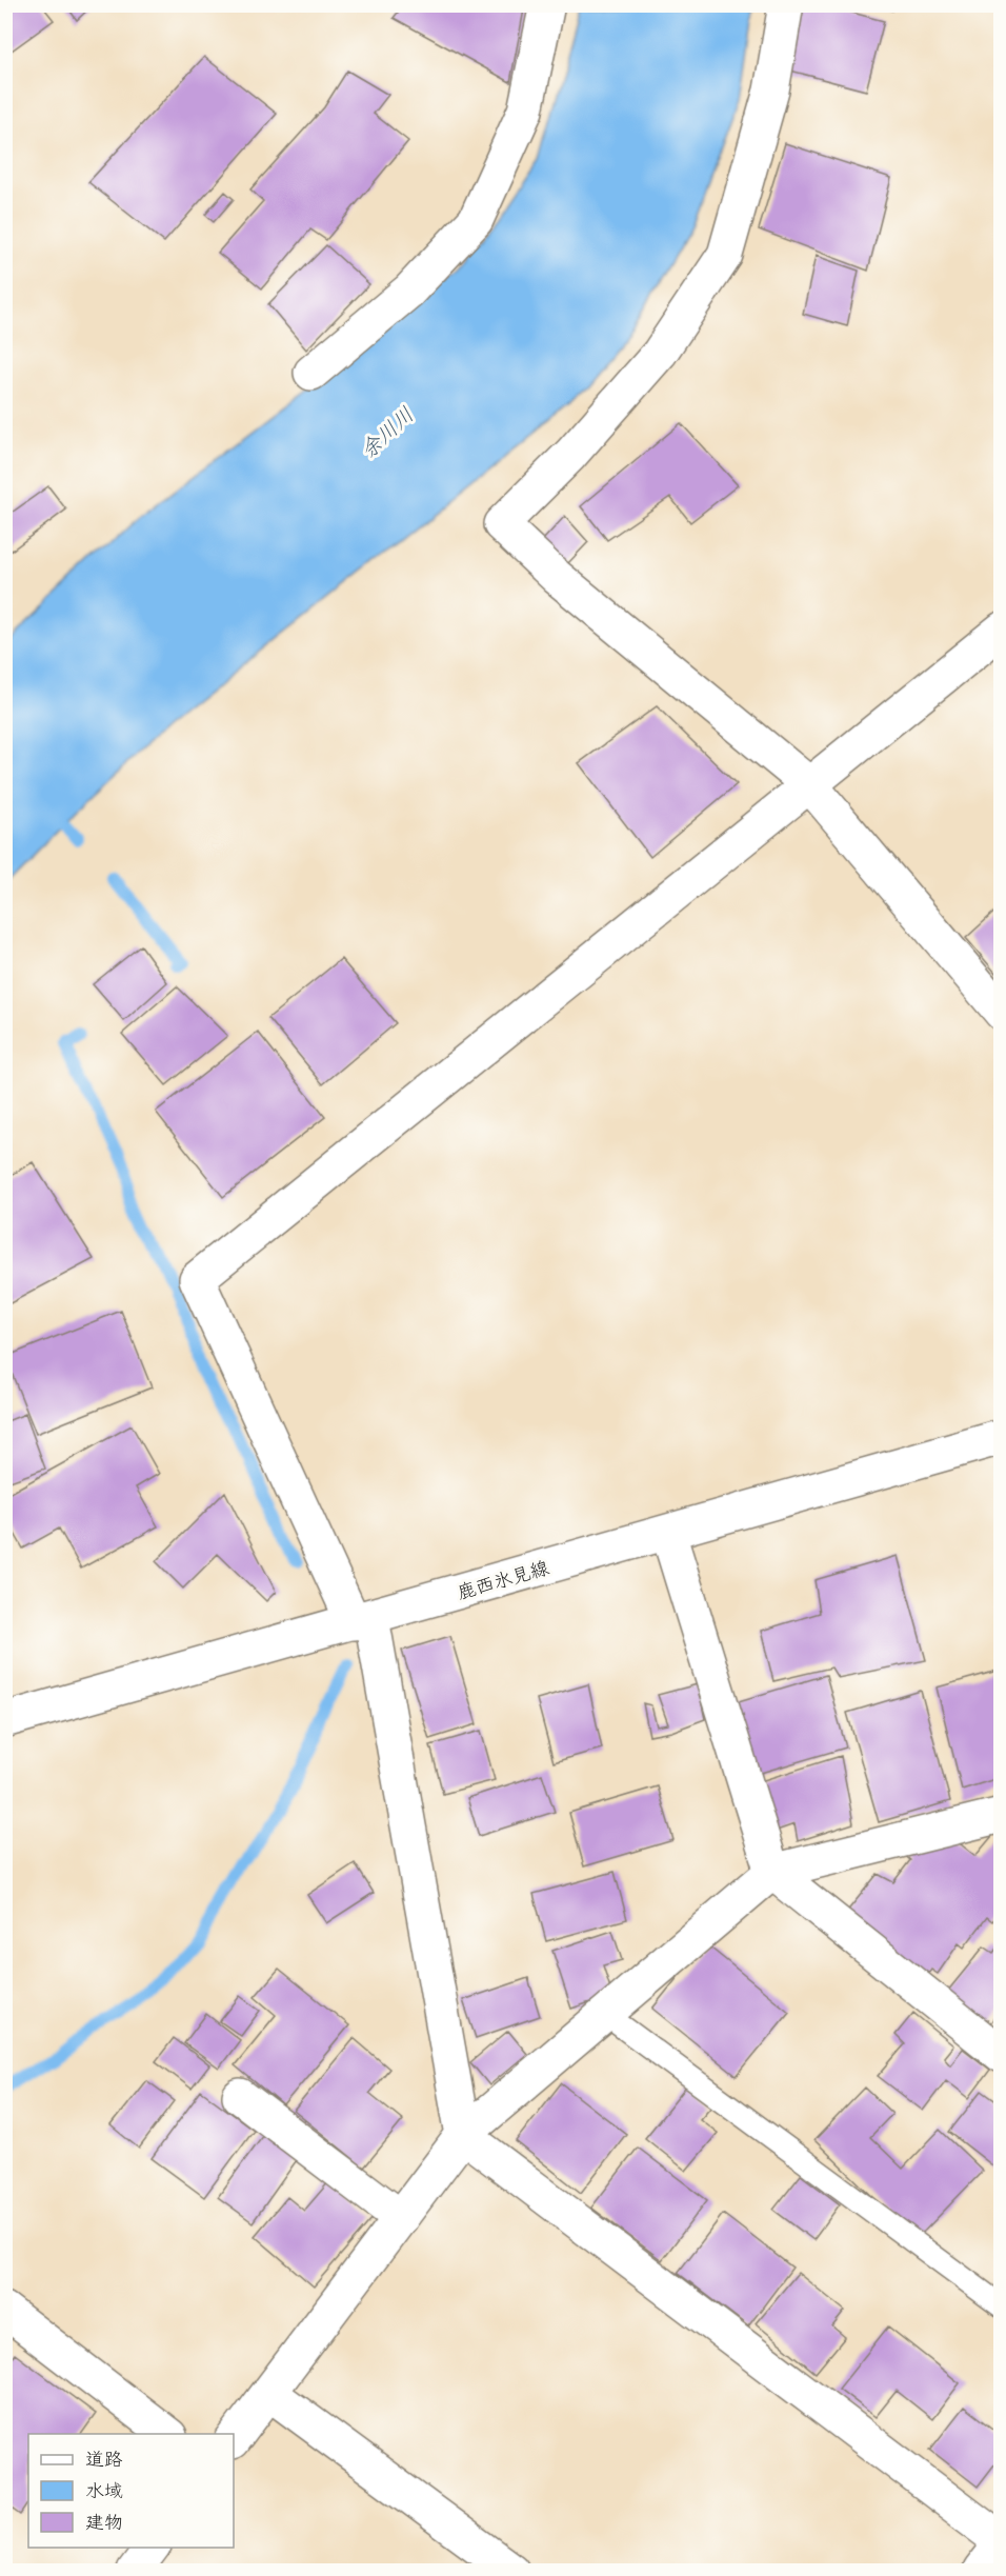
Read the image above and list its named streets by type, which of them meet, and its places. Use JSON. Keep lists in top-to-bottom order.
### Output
{
  "streets": {
    "street": ["鹿西氷見線"]
  },
  "water": ["余川川"],
  "legend": ["道路", "水域", "建物"]
}
